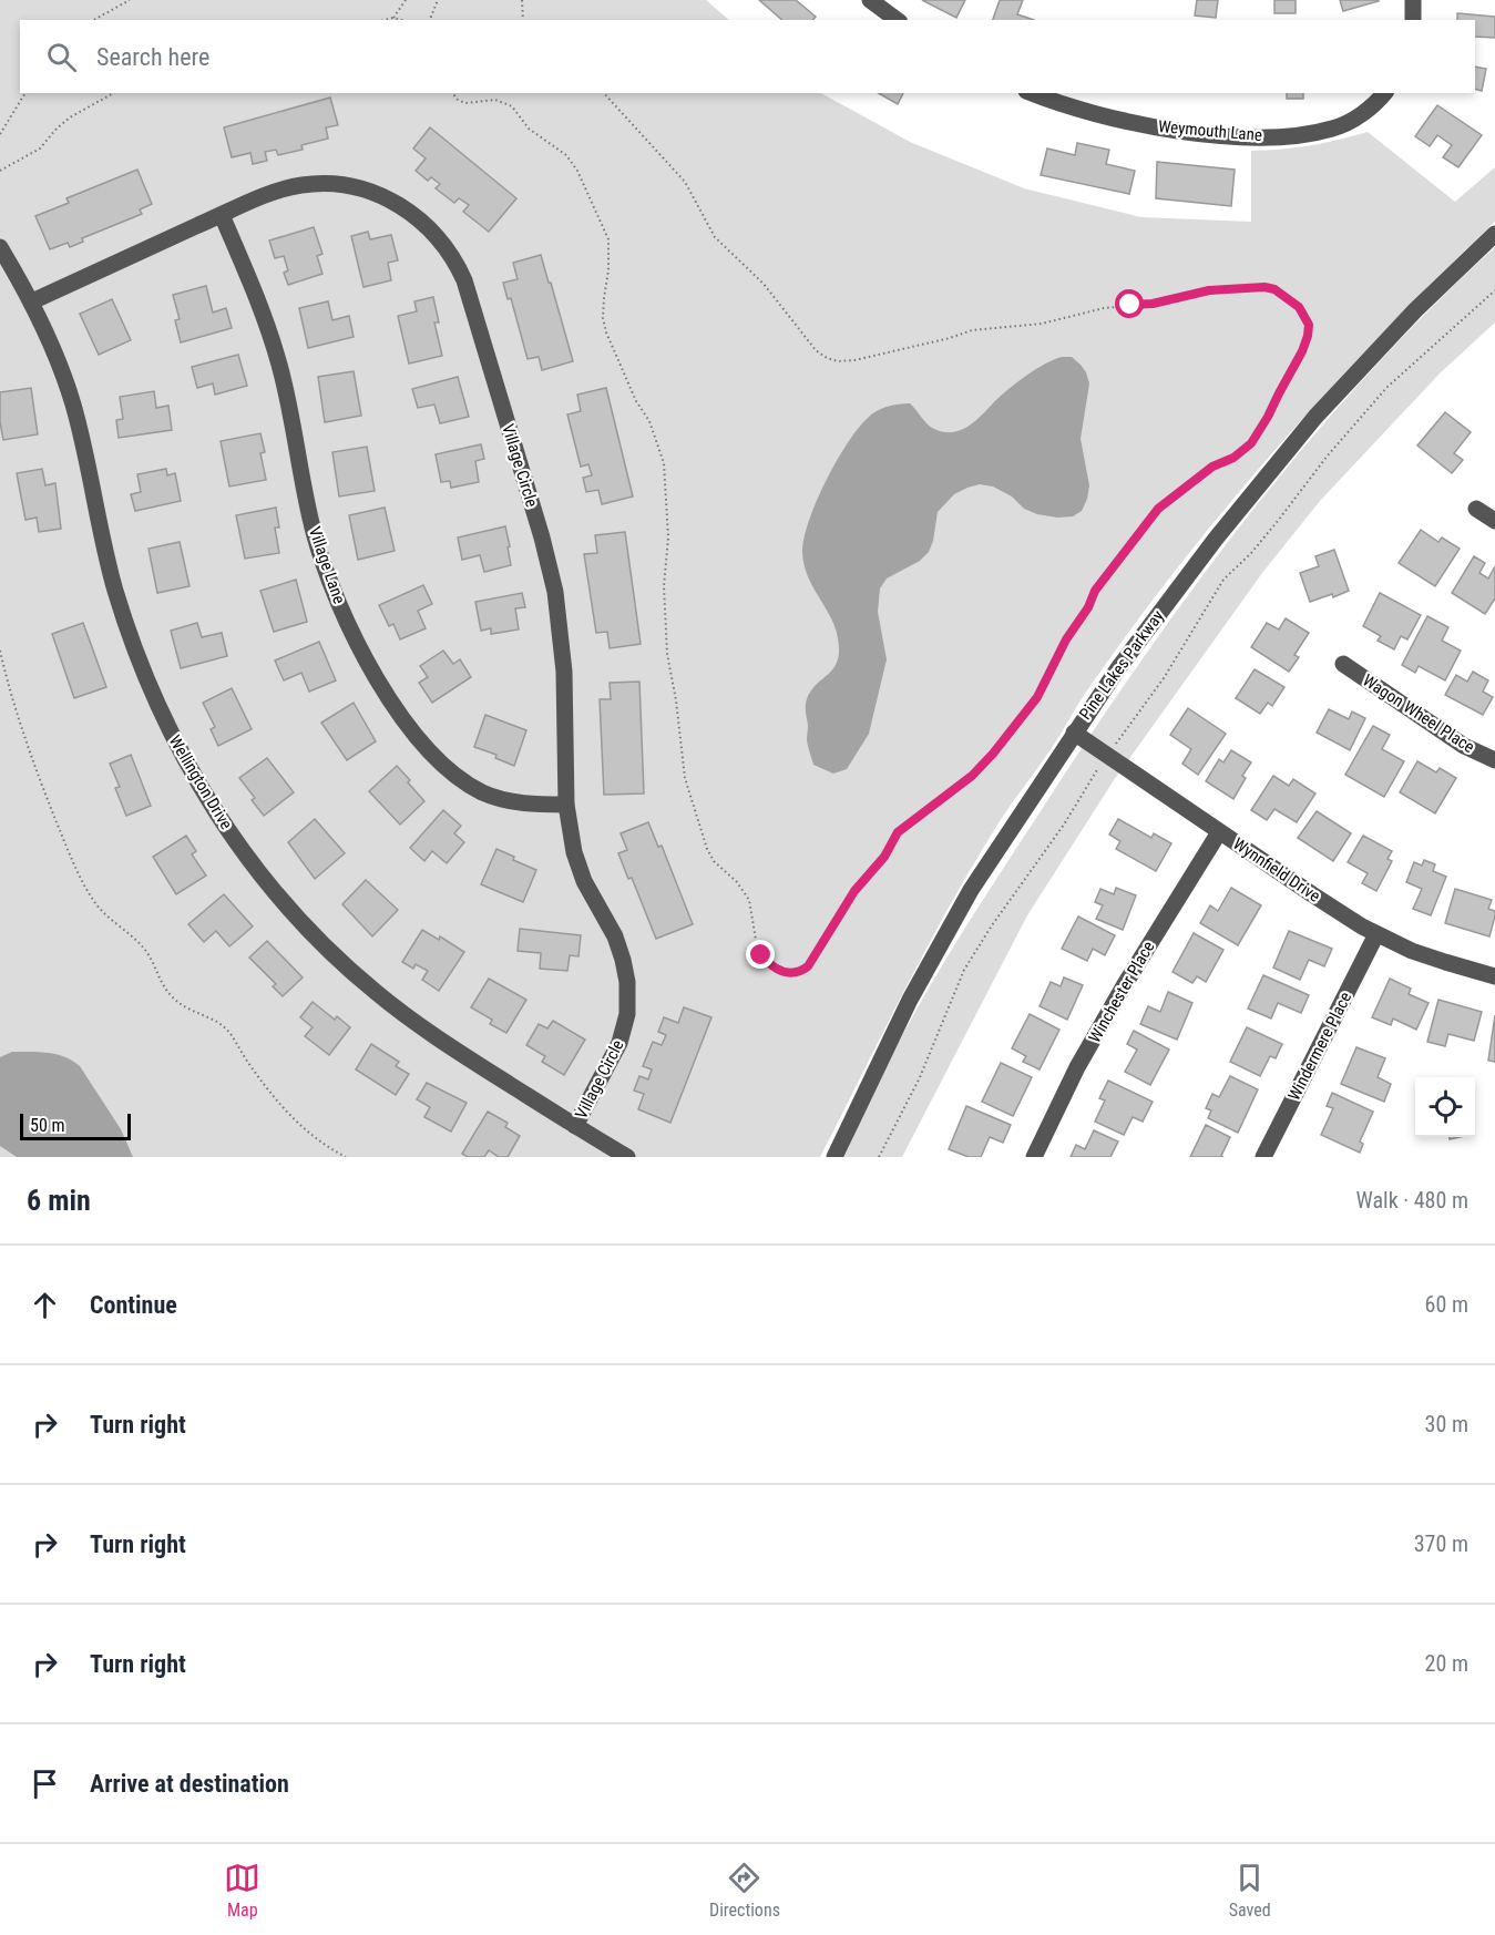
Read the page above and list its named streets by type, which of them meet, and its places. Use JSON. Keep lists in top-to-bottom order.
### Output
{
  "streets": {
    "street": [
      "Weymouth Lane",
      "Village Circle",
      "Village Lane",
      "Pine Lakes Parkway",
      "Wagon Wheel Place",
      "Wellington Drive",
      "Wynnfield Drive",
      "Winchester Place",
      "Windermere Place"
    ]
  },
  "crossings": [
    ["Village Circle", "Village Lane"],
    ["Village Circle", "Wellington Drive"],
    ["Pine Lakes Parkway", "Wynnfield Drive"],
    ["Wynnfield Drive", "Winchester Place"],
    ["Wynnfield Drive", "Windermere Place"]
  ],
  "scale_bar": "50 m",
  "page": {
    "search": "Search here",
    "scale": "50 m",
    "heading": ["6 min", "Walk · 480 m"],
    "list": [
      ["Continue", "60 m"],
      ["Turn right", "30 m"],
      ["Turn right", "370 m"],
      ["Turn right", "20 m"],
      "Arrive at destination"
    ],
    "nav": ["Map", "Directions", "Saved"]
  }
}
